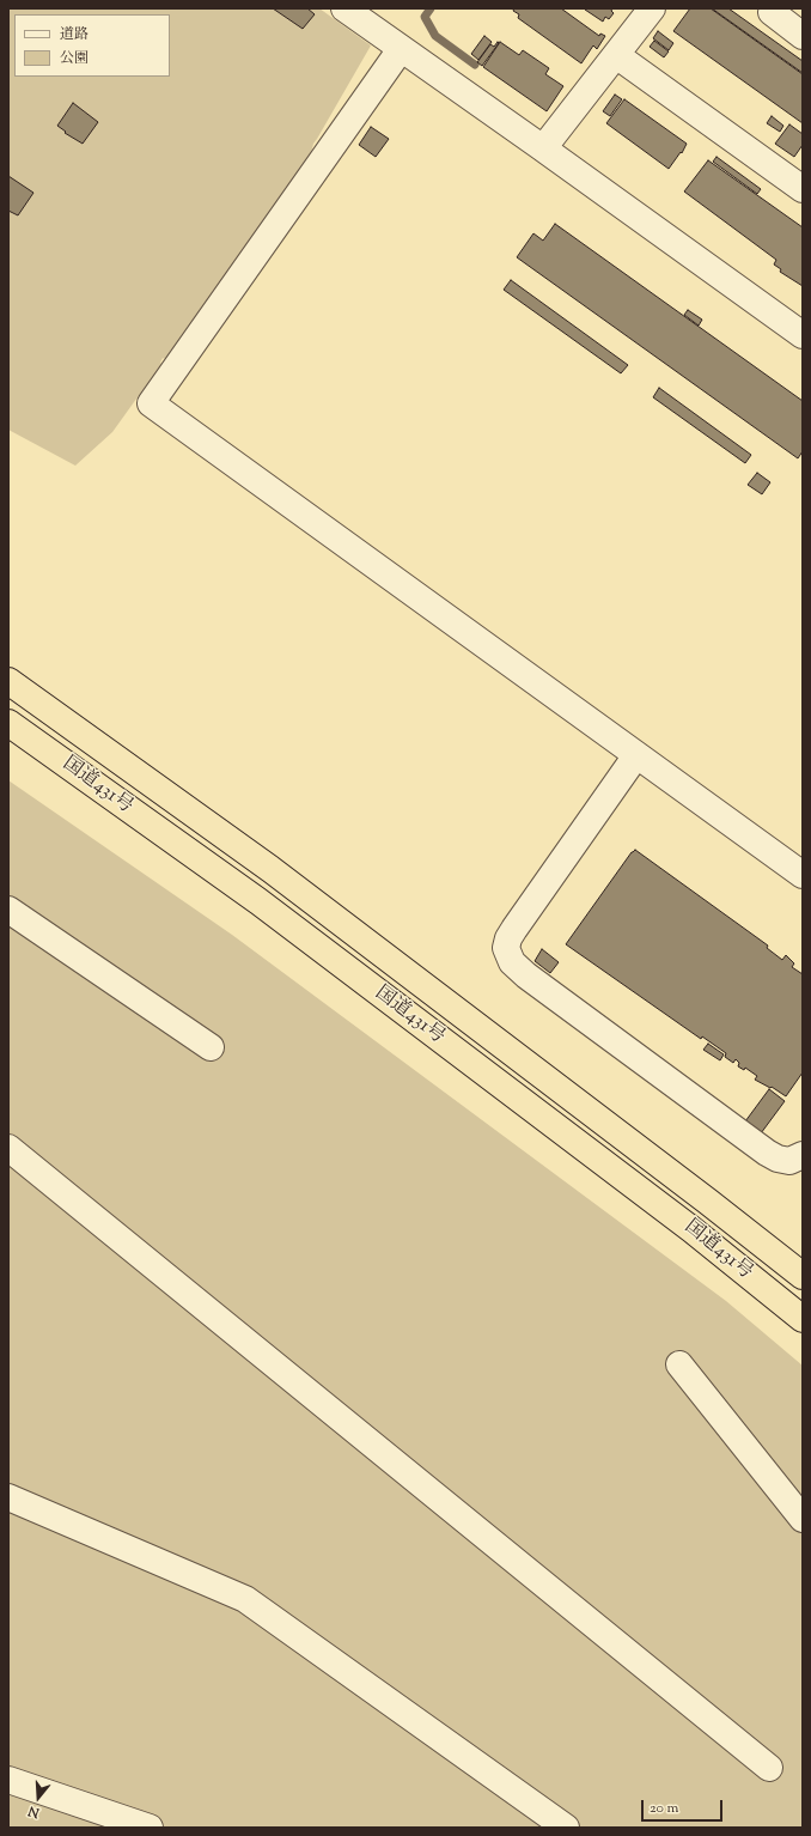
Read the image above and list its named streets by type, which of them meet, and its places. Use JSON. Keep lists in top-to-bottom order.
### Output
{
  "streets": {
    "highway": ["国道431号"]
  },
  "legend": ["道路", "公園"],
  "scale_bar": "20 m",
  "north": "bottom"
}
